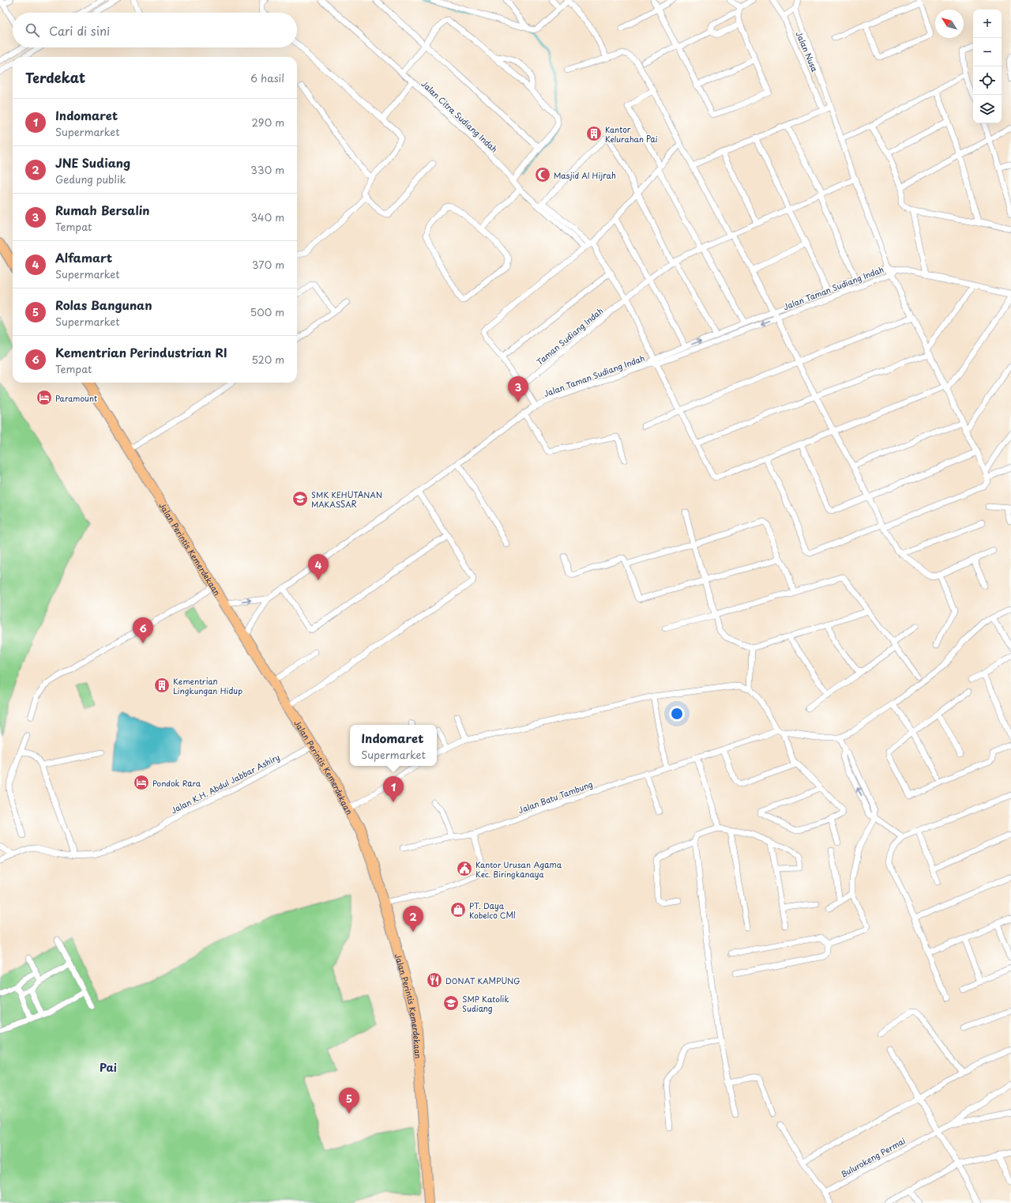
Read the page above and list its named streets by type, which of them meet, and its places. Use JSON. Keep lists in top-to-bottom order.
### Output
{
  "streets": {
    "highway": ["Jalan Perintis Kemerdekaan"],
    "street": [
      "Jalan Nusa",
      "Jalan Citra Sudiang Indah",
      "Jalan Taman Sudiang Indah",
      "Taman Sudiang Indah",
      "Jalan K.H. Abdul Jabbar Ashiry",
      "Jalan Batu Tambung",
      "Bulurokeng Permai"
    ]
  },
  "crossings": [
    ["Jalan Taman Sudiang Indah", "Jalan Perintis Kemerdekaan"],
    ["Jalan Perintis Kemerdekaan", "Jalan K.H. Abdul Jabbar Ashiry"]
  ],
  "districts": ["Pai"],
  "places": {
    "building": ["Kantor Kelurahan Pai", "Kementrian Lingkungan Hidup"],
    "mosque": ["Masjid Al Hijrah"],
    "hotel": ["Paramount", "Pondok Rara"],
    "school or university": ["SMK KEHUTANAN MAKASSAR", "SMP Katolik Sudiang"],
    "public building": ["Kantor Urusan Agama Kec. Biringkanaya"],
    "shop": ["PT. Daya Kobelco CMI"],
    "restaurant": ["DONAT KAMPUNG"]
  },
  "north": "top left",
  "page": {
    "map_buttons": ["+", "−"],
    "search": "Cari di sini",
    "heading": ["Terdekat", "6 hasil"],
    "list": [
      {
        "mark": "1",
        "name": "Indomaret",
        "note": "Supermarket",
        "value": "290 m"
      },
      {
        "mark": "2",
        "name": "JNE Sudiang",
        "note": "Gedung publik",
        "value": "330 m"
      },
      {
        "mark": "3",
        "name": "Rumah Bersalin",
        "note": "Tempat",
        "value": "340 m"
      },
      {
        "mark": "4",
        "name": "Alfamart",
        "note": "Supermarket",
        "value": "370 m"
      },
      {
        "mark": "5",
        "name": "Rolas Bangunan",
        "note": "Supermarket",
        "value": "500 m"
      },
      {
        "mark": "6",
        "name": "Kementrian Perindustrian RI",
        "note": "Tempat",
        "value": "520 m"
      }
    ],
    "pins": [
      "3",
      "4",
      "6",
      "1",
      "2",
      "5"
    ],
    "popup": ["Indomaret", "Supermarket"]
  }
}
